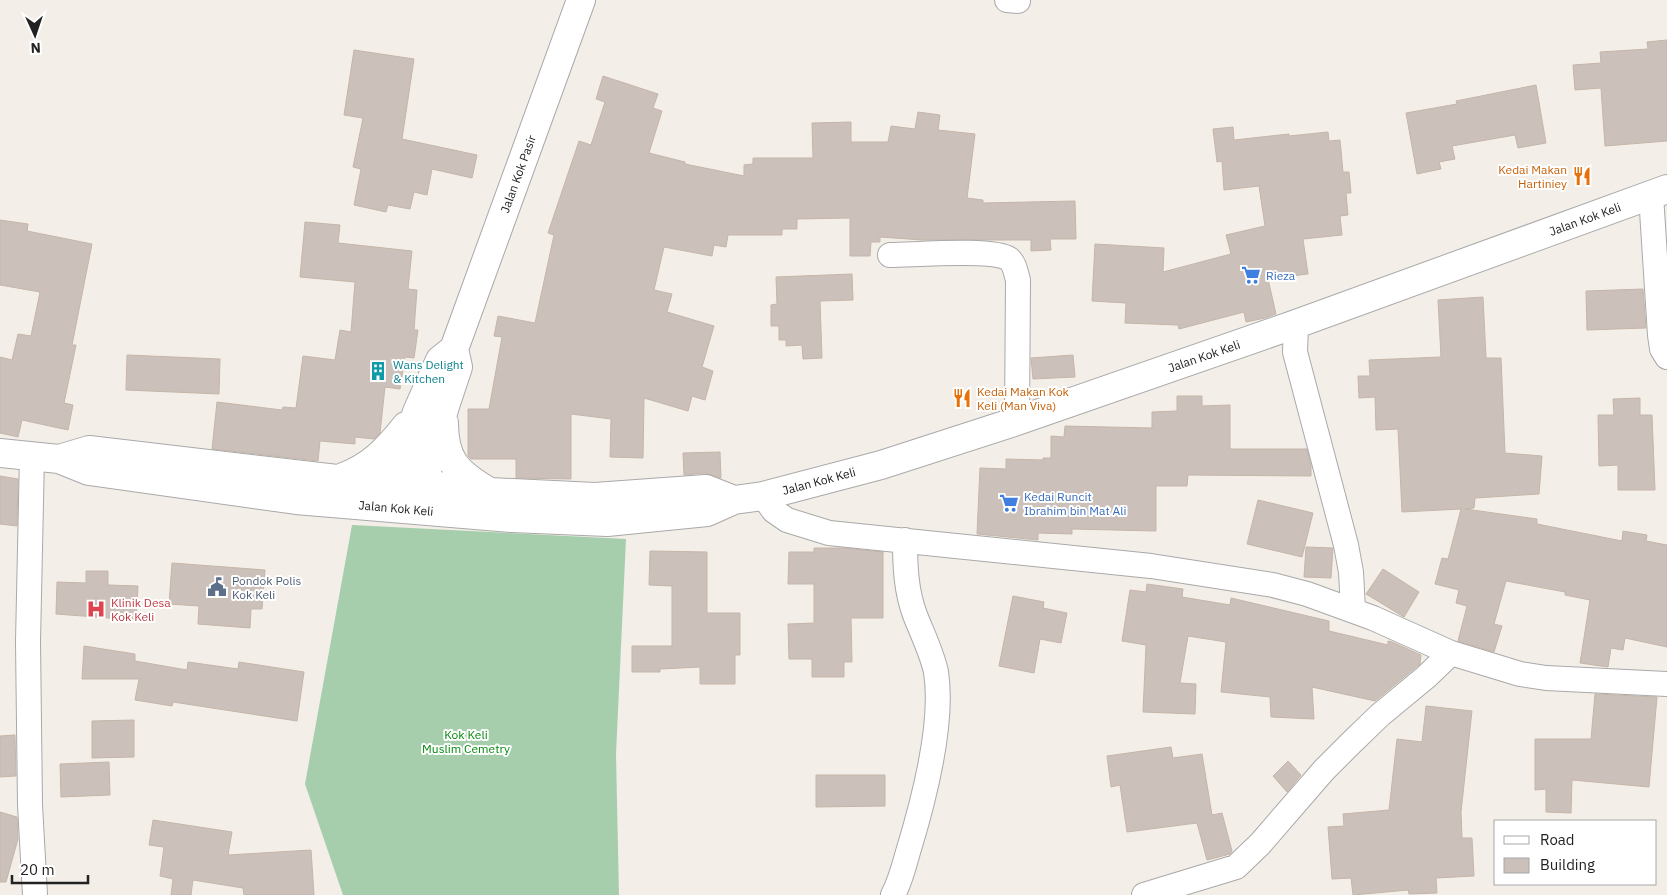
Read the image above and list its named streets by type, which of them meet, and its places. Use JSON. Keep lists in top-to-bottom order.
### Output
{
  "streets": {
    "street": ["Jalan Kok Pasir", "Jalan Kok Keli"]
  },
  "crossings": [
    ["Jalan Kok Pasir", "Jalan Kok Keli"]
  ],
  "parks": ["Kok Keli Muslim Cemetry"],
  "places": {
    "restaurant": ["Kedai Makan Hartiniey", "Kedai Makan Kok Keli (Man Viva)"],
    "supermarket": ["Rieza", "Kedai Runcit Ibrahim bin Mat Ali"],
    "building": ["Wans Delight & Kitchen"],
    "public building": ["Pondok Polis Kok Keli"],
    "hospital": ["Klinik Desa Kok Keli"]
  },
  "legend": ["Road", "Building"],
  "scale_bar": "20 m",
  "north": "bottom"
}
